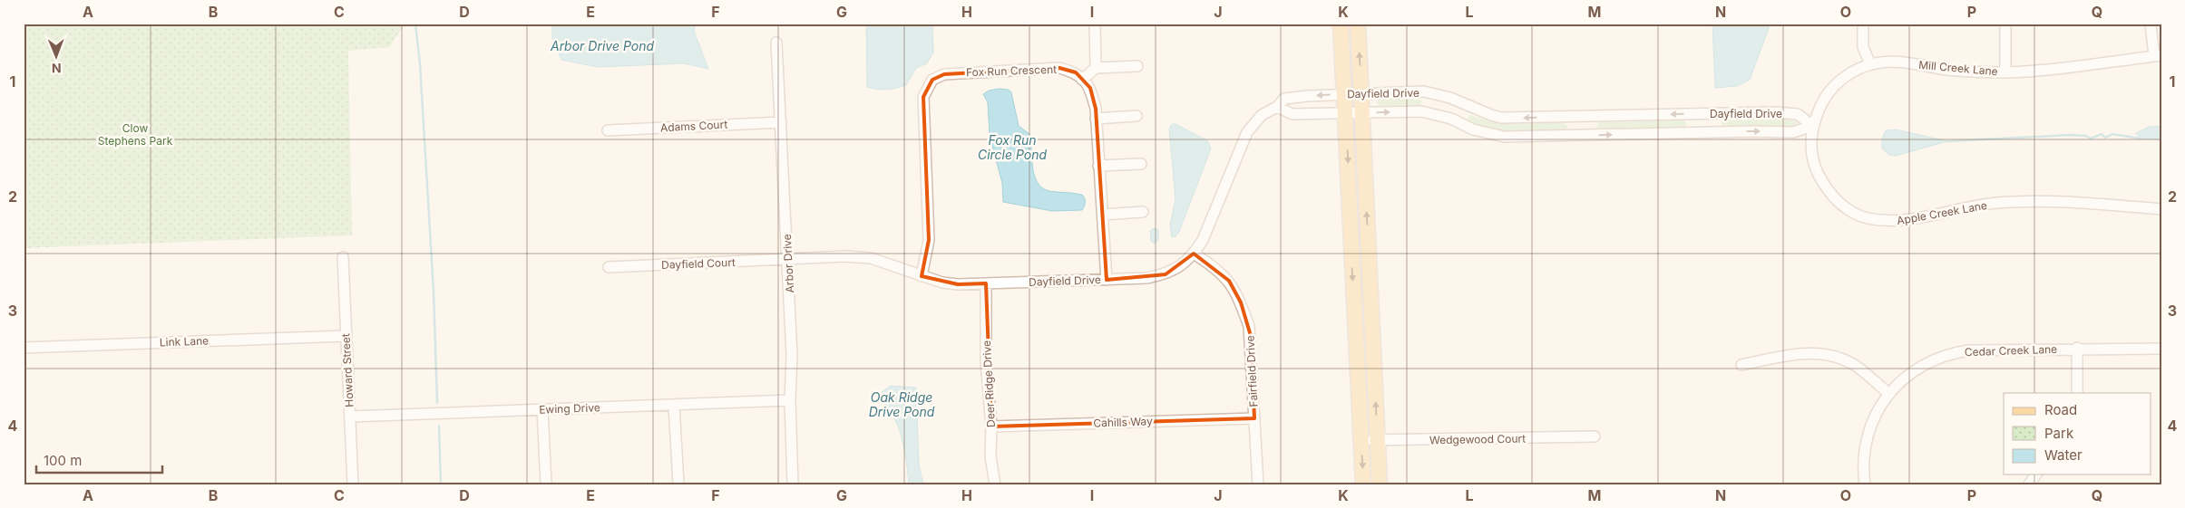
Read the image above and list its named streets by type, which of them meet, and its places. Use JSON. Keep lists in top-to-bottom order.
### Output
{
  "streets": {
    "street": [
      "Mill Creek Lane",
      "Fox Run Crescent",
      "Dayfield Drive",
      "Adams Court",
      "Apple Creek Lane",
      "Dayfield Court",
      "Arbor Drive",
      "Link Lane",
      "Cedar Creek Lane",
      "Howard Street",
      "Fairfield Drive",
      "Deer Ridge Drive",
      "Ewing Drive",
      "Cahills Way",
      "Wedgewood Court"
    ]
  },
  "crossings": [
    ["Mill Creek Lane", "Dayfield Drive"],
    ["Mill Creek Lane", "Apple Creek Lane"],
    ["Fox Run Crescent", "Dayfield Drive"],
    ["Dayfield Drive", "Apple Creek Lane"],
    ["Dayfield Drive", "Dayfield Court"],
    ["Dayfield Drive", "Arbor Drive"],
    ["Dayfield Drive", "Fairfield Drive"],
    ["Dayfield Drive", "Deer Ridge Drive"],
    ["Adams Court", "Arbor Drive"],
    ["Dayfield Court", "Arbor Drive"],
    ["Arbor Drive", "Ewing Drive"],
    ["Link Lane", "Howard Street"],
    ["Howard Street", "Ewing Drive"],
    ["Fairfield Drive", "Cahills Way"],
    ["Deer Ridge Drive", "Cahills Way"]
  ],
  "water": ["Arbor Drive Pond", "Fox Run Circle Pond", "Oak Ridge Drive Pond"],
  "parks": ["Clow Stephens Park"],
  "legend": ["Road", "Park", "Water"],
  "scale_bar": "100 m",
  "north": "bottom",
  "grid": {
    "columns": [
      "A",
      "B",
      "C",
      "D",
      "E",
      "F",
      "G",
      "H",
      "I",
      "J",
      "K",
      "L",
      "M",
      "N",
      "O",
      "P",
      "Q"
    ],
    "rows": [
      "1",
      "2",
      "3",
      "4"
    ]
  }
}
